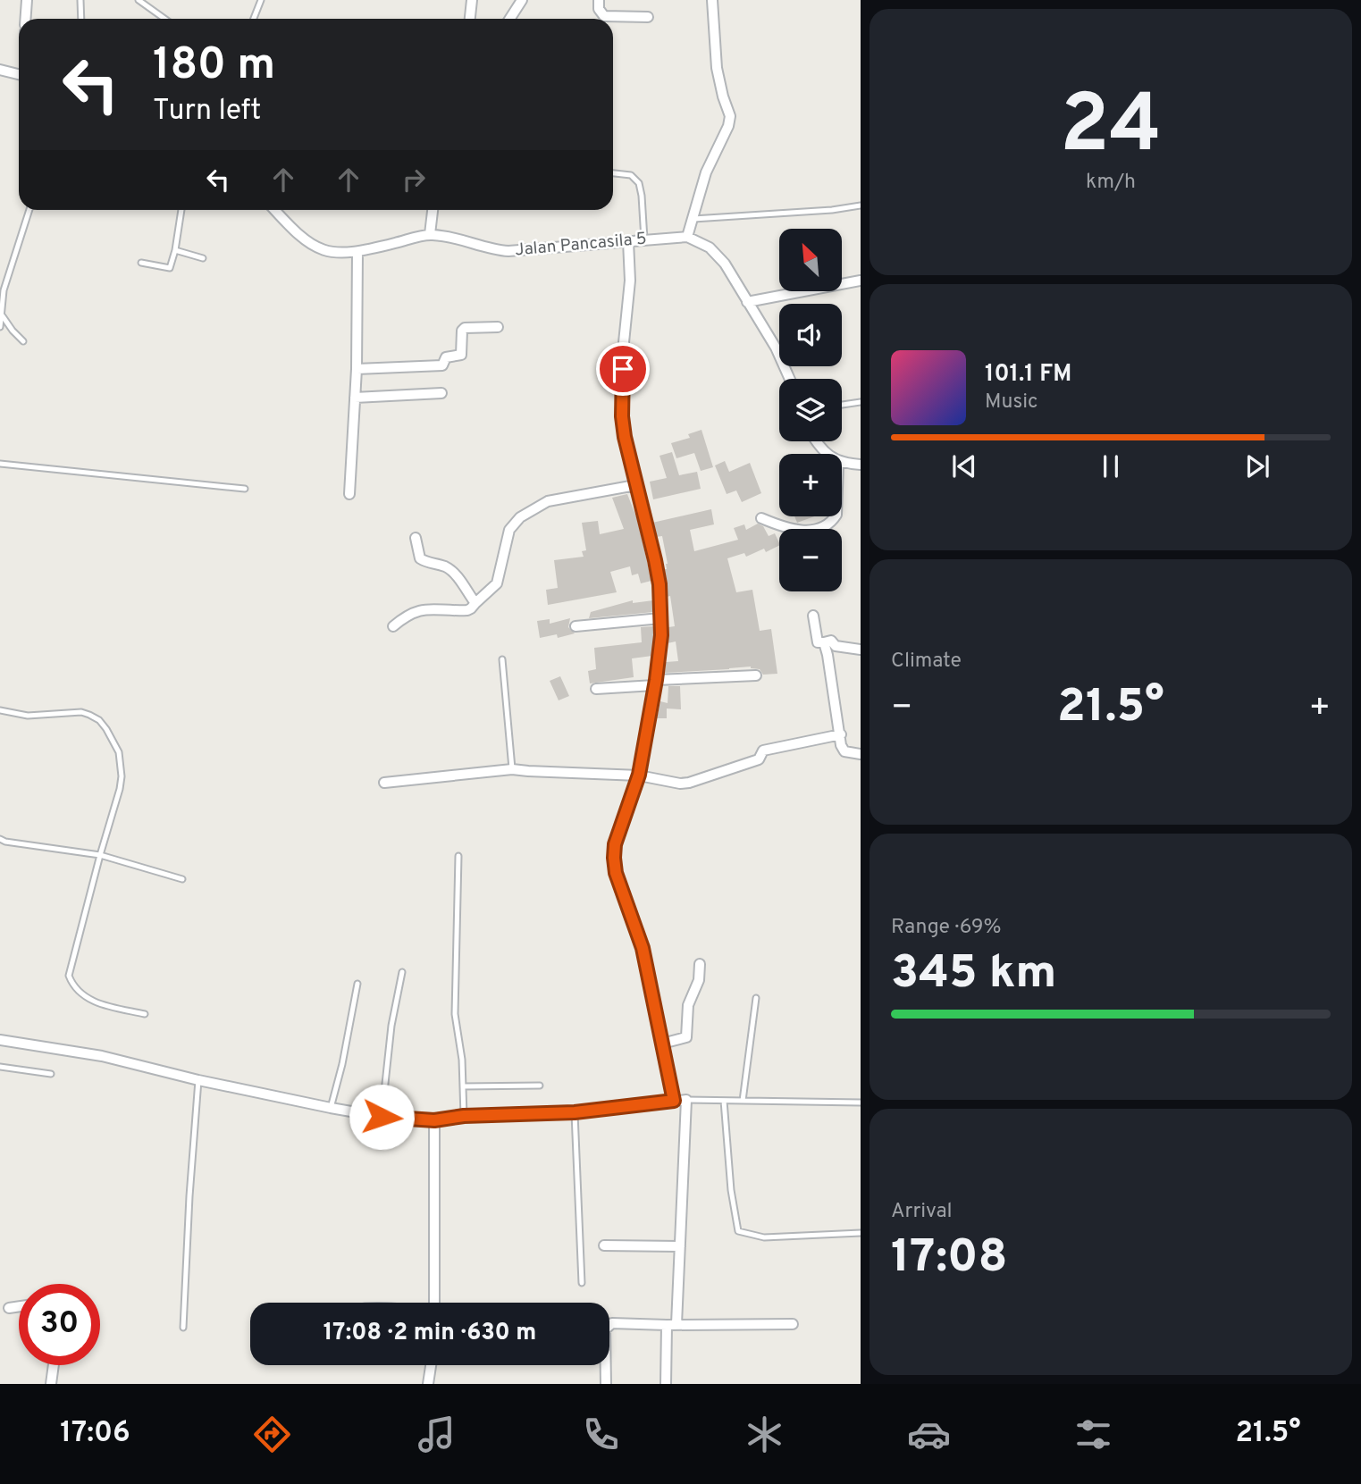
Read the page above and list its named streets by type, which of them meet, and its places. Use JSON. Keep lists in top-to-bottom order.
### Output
{
  "streets": {
    "street": ["Jalan Pancasila 5"]
  },
  "north": "top left",
  "page": {
    "tile": [
      ["24", "km/h"],
      "Climate",
      ["Range · 69%", "345 km"],
      ["Arrival", "17:08"]
    ],
    "turn": ["180 m", "Turn left"],
    "map_buttons": ["+", "−"],
    "song": ["101.1 FM", "Music"],
    "heat": ["−", "21.5°", "+"],
    "limit": "30",
    "trip": "17:08 · 2 min · 630 m",
    "tabs": ["17:06", "21.5°"]
  }
}
